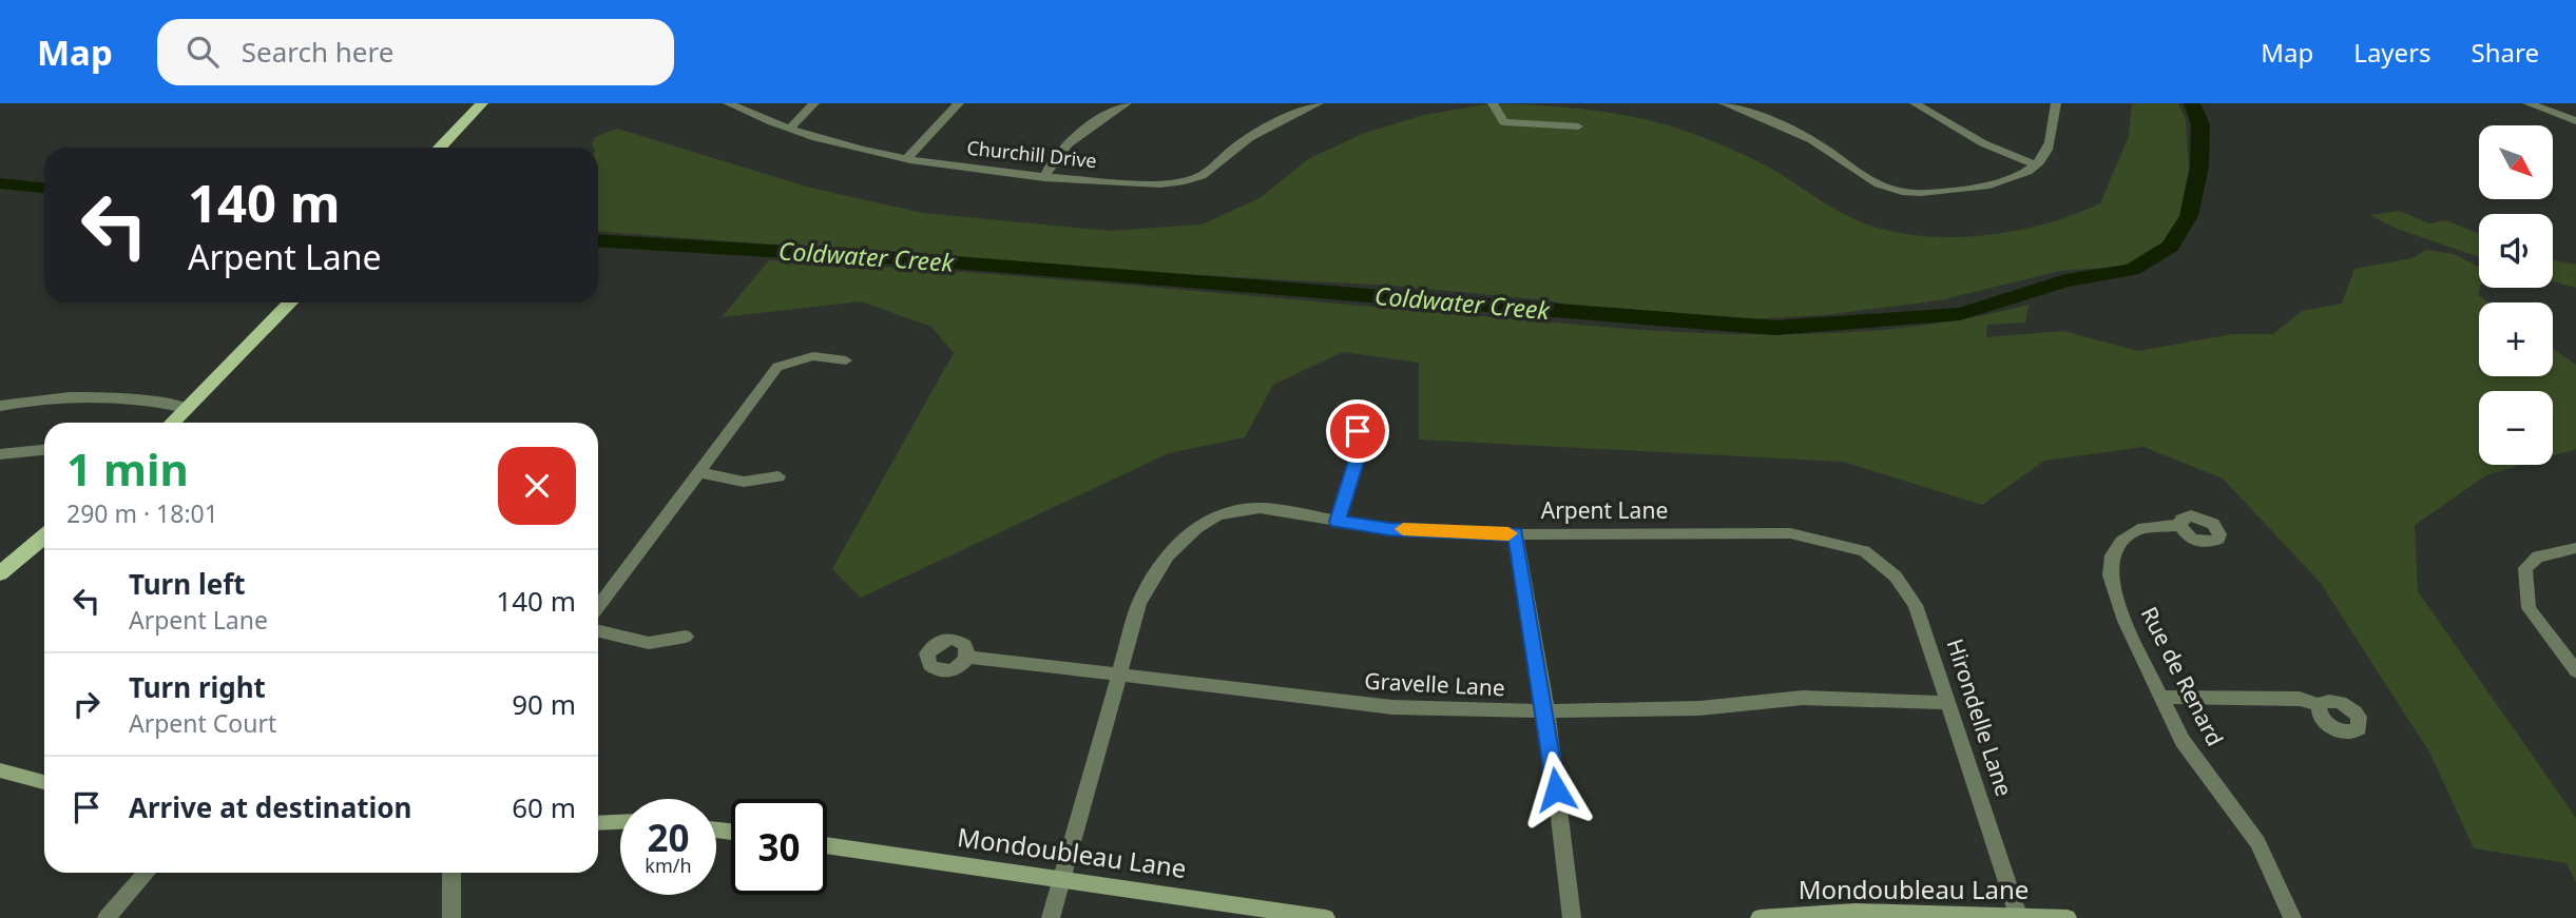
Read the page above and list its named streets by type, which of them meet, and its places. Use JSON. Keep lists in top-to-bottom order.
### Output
{
  "streets": {
    "street": [
      "Churchill Drive",
      "Arpent Lane",
      "Rue de Renard",
      "Gravelle Lane",
      "Hirondelle Lane",
      "Mondoubleau Lane"
    ]
  },
  "crossings": [
    ["Arpent Lane", "Gravelle Lane"],
    ["Arpent Lane", "Hirondelle Lane"],
    ["Arpent Lane", "Mondoubleau Lane"],
    ["Gravelle Lane", "Hirondelle Lane"],
    ["Hirondelle Lane", "Mondoubleau Lane"]
  ],
  "water": ["Coldwater Creek"],
  "north": "bottom right",
  "page": {
    "header": "Map",
    "search": "Search here",
    "nav": ["Map", "Layers", "Share"],
    "map_buttons": ["+", "−"],
    "turn": ["140 m", "Arpent Lane"],
    "heading": ["1 min", "290 m · 18:01"],
    "list": [
      {
        "name": "Turn left",
        "note": "Arpent Lane",
        "value": "140 m"
      },
      {
        "name": "Turn right",
        "note": "Arpent Court",
        "value": "90 m"
      },
      {
        "name": "Arrive at destination",
        "value": "60 m"
      }
    ],
    "speed": "20 km/h",
    "limit": "30"
  }
}
